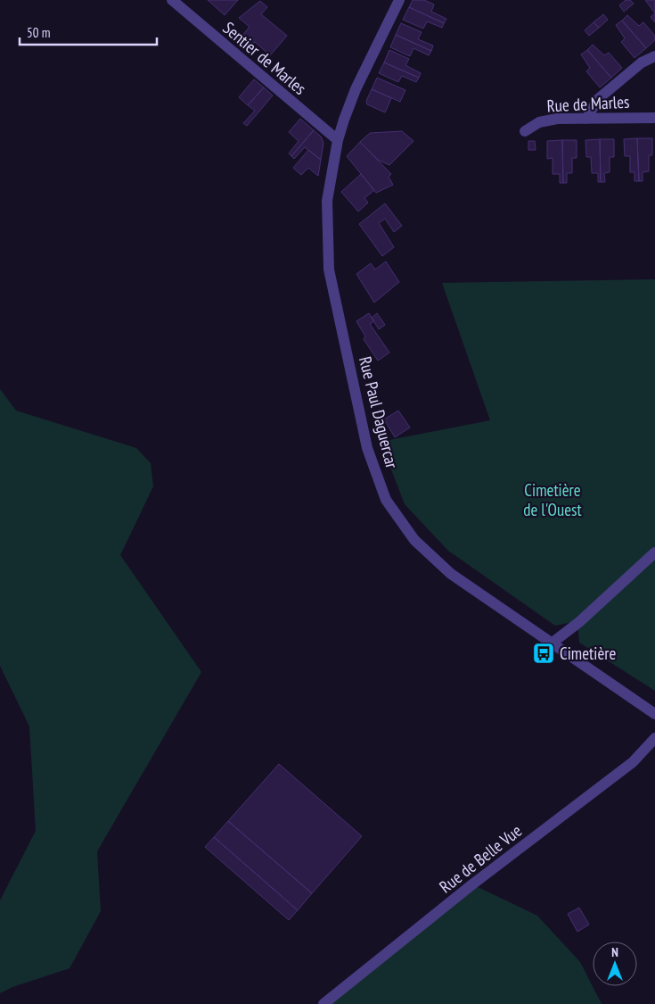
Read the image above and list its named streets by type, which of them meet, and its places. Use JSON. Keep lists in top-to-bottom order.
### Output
{
  "streets": {
    "street": [
      "Sentier de Marles",
      "Rue de Marles",
      "Rue Paul Daguercar",
      "Rue de Belle Vue"
    ]
  },
  "crossings": [
    ["Sentier de Marles", "Rue Paul Daguercar"]
  ],
  "parks": ["Cimetière de l'Ouest"],
  "places": {
    "bus stop": ["Cimetière"]
  },
  "scale_bar": "50 m",
  "north": "top"
}
